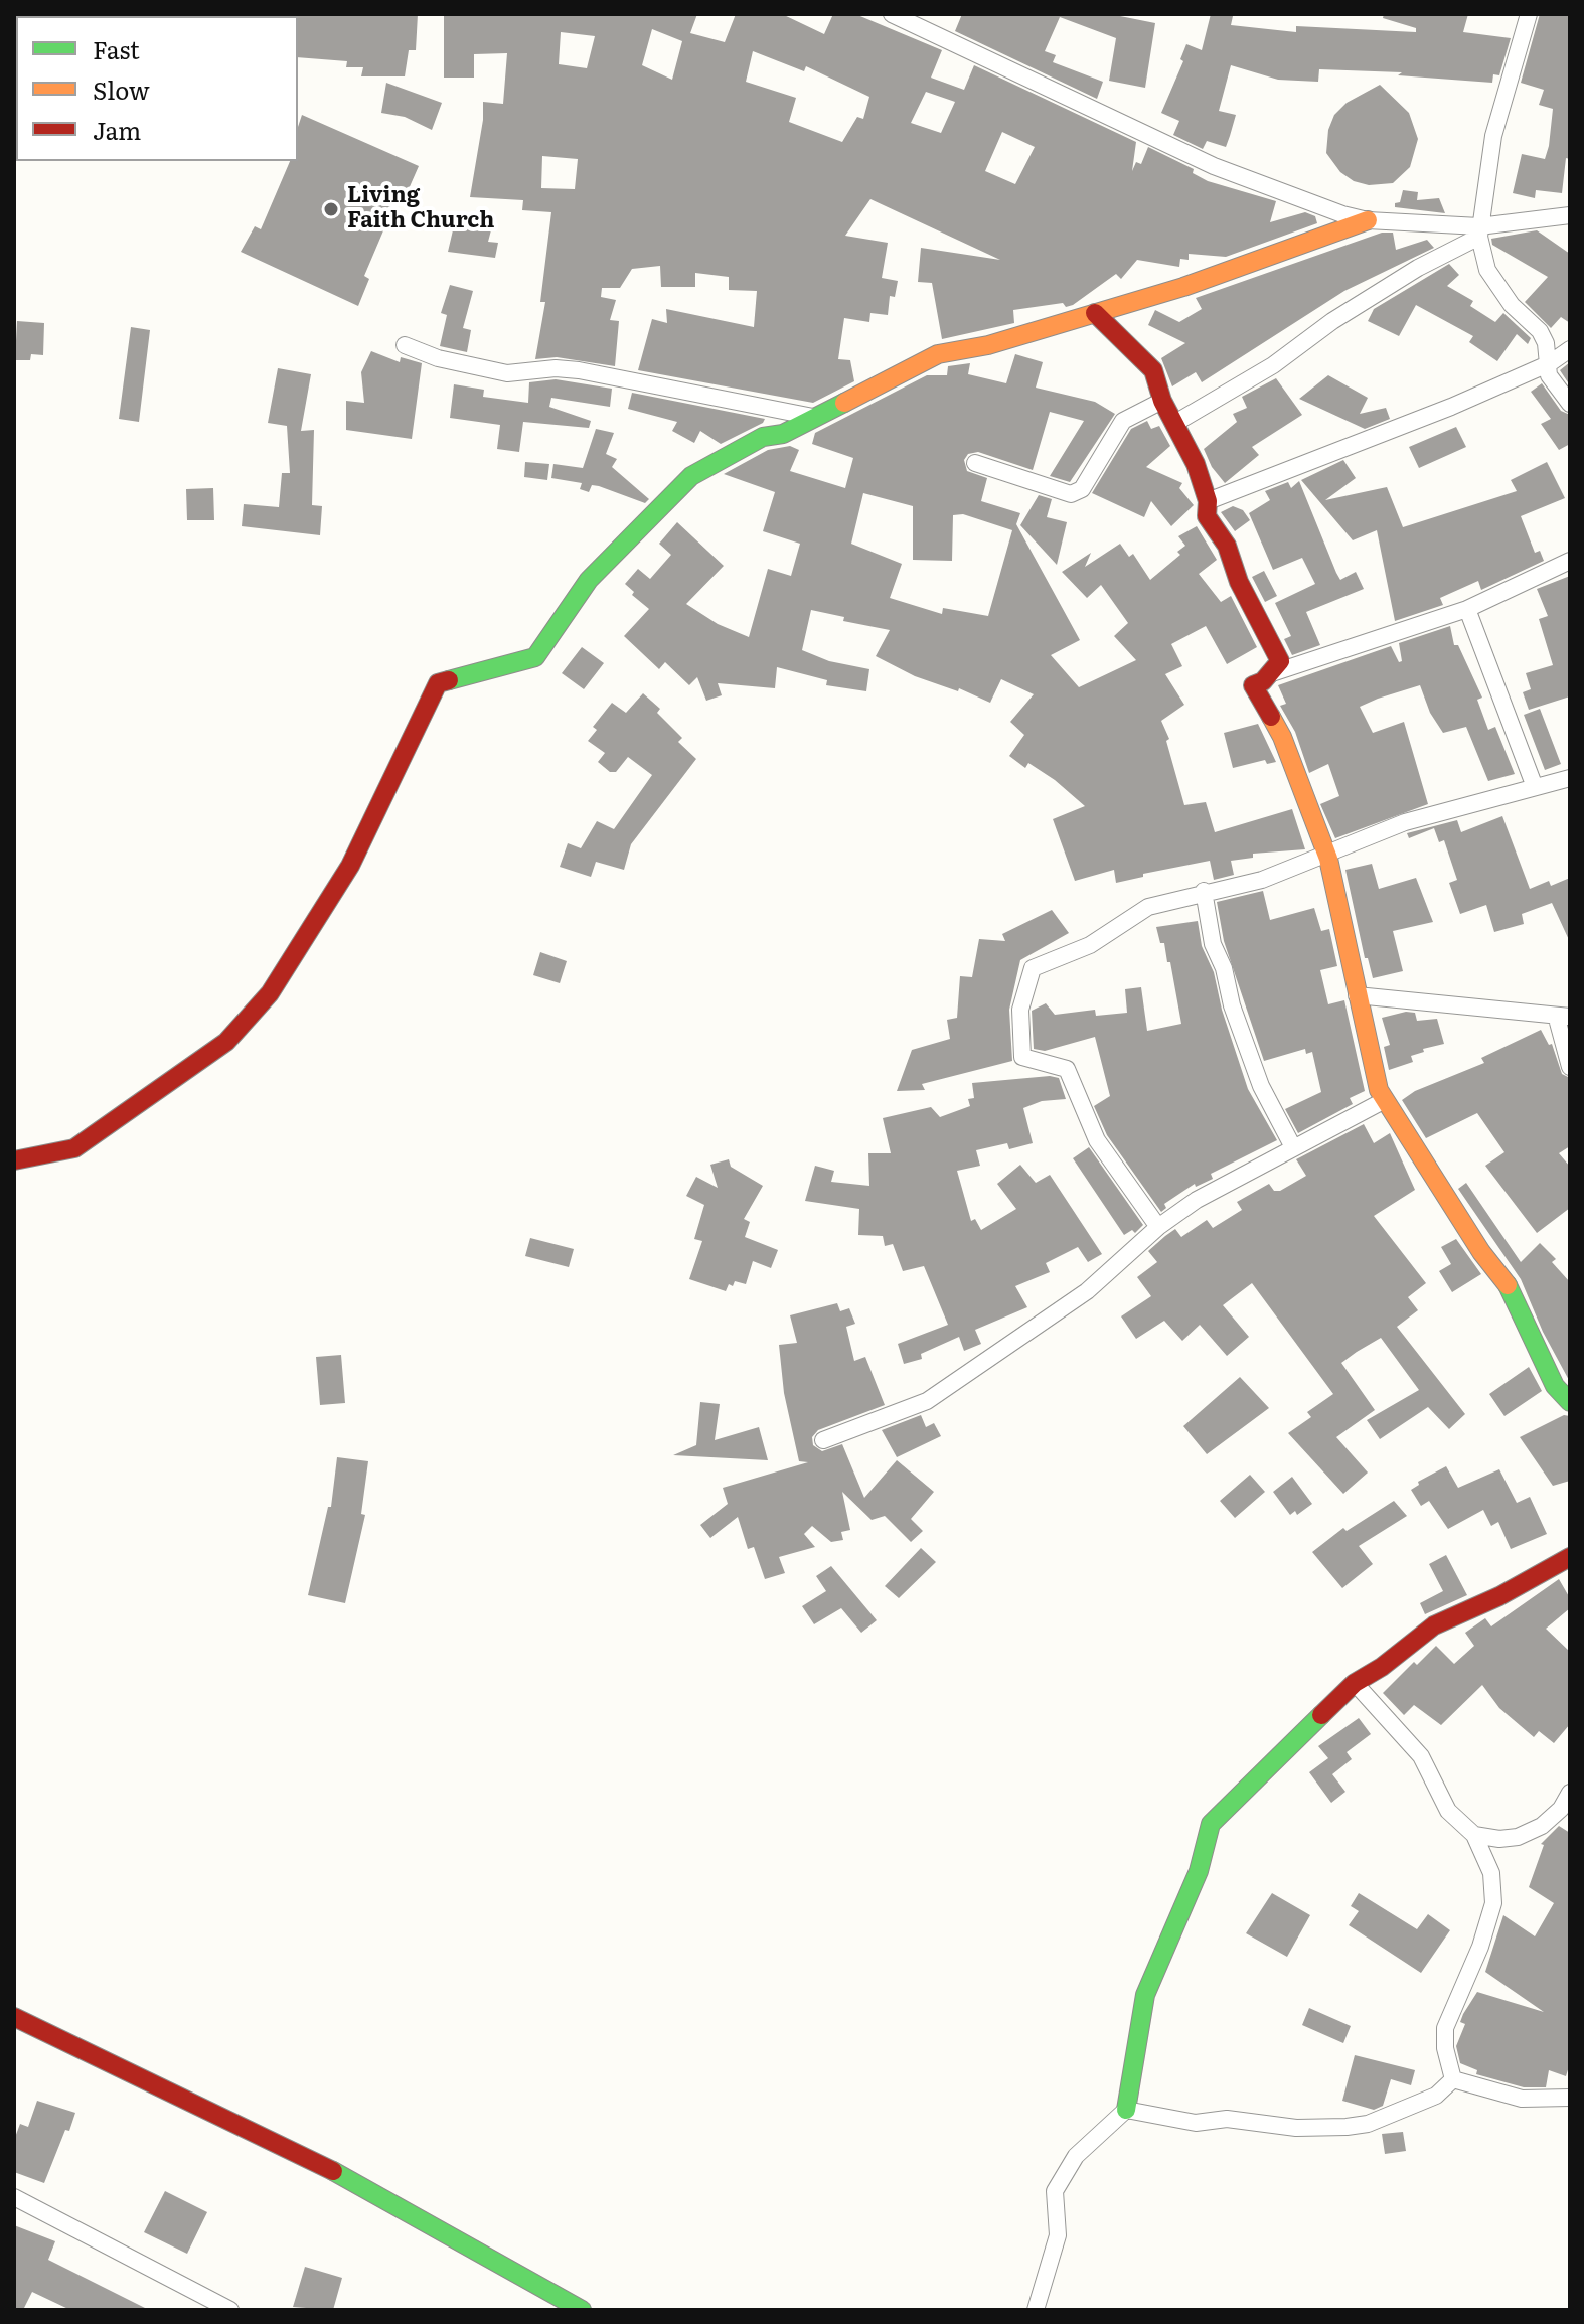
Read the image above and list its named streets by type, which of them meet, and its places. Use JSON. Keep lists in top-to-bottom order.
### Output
{
  "places": ["Living Faith Church"],
  "legend": ["Fast", "Slow", "Jam"]
}
